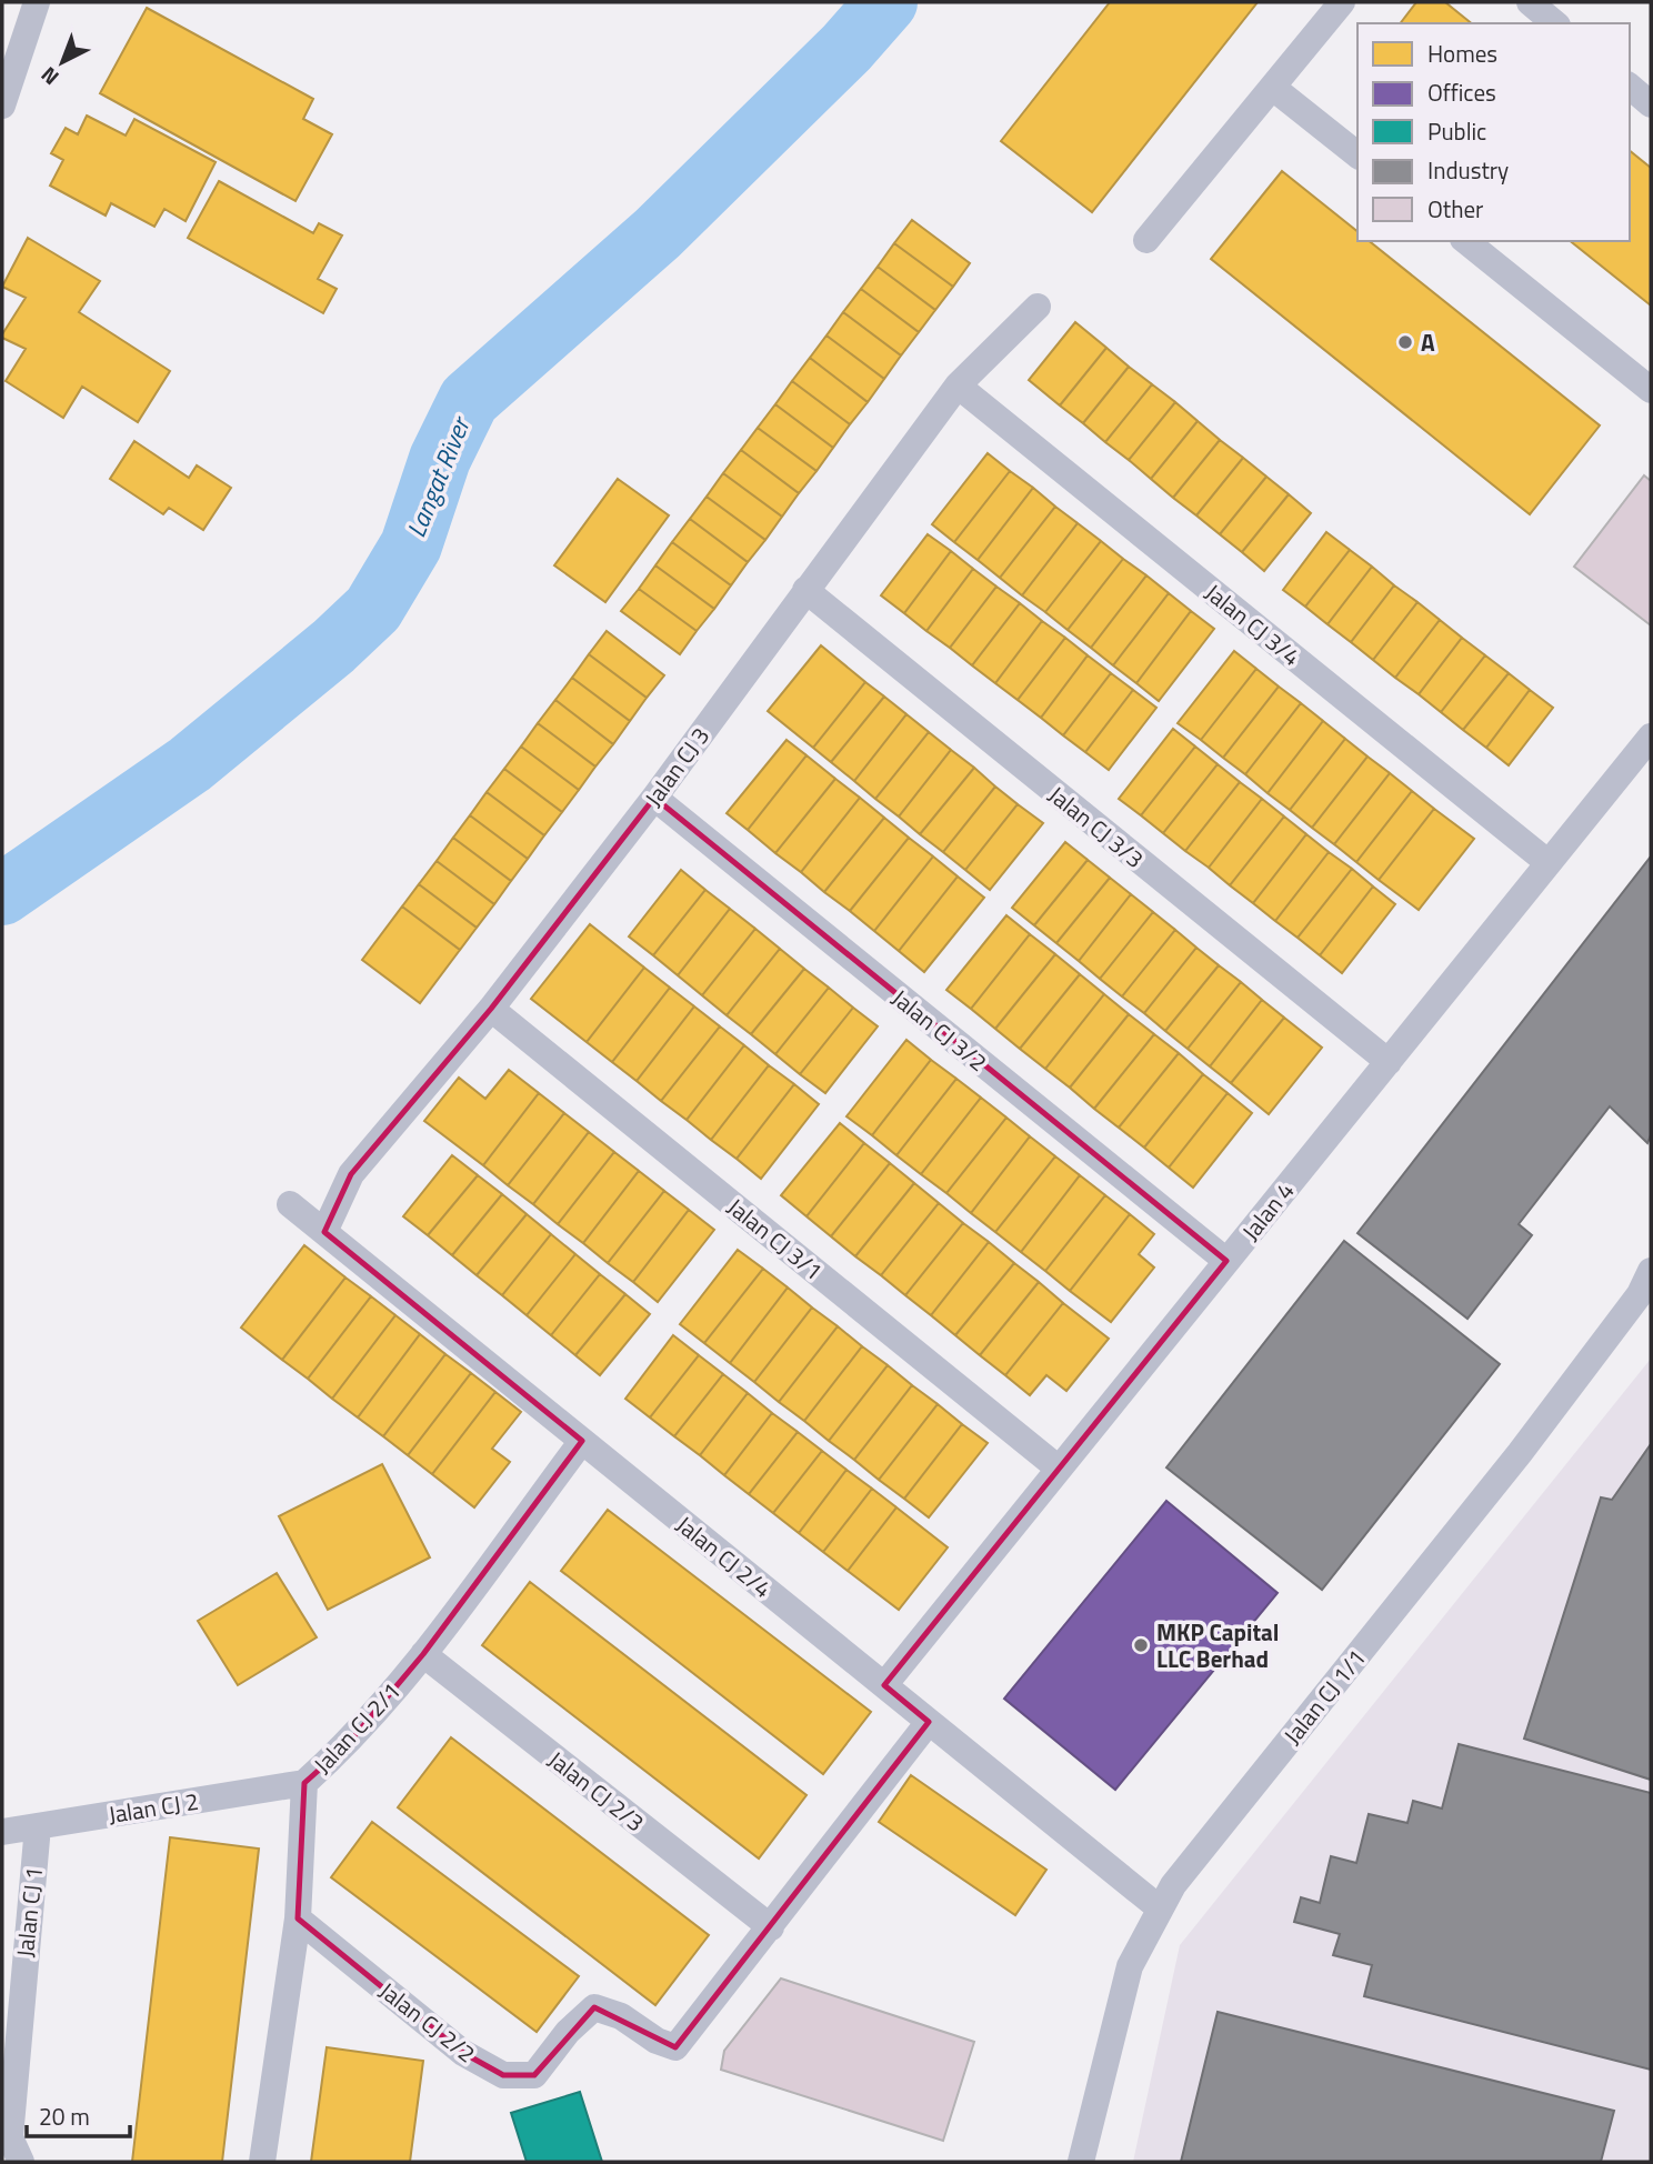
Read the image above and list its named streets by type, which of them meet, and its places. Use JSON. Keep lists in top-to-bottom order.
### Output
{
  "streets": {
    "street": [
      "Jalan CJ 3/4",
      "Jalan CJ 3",
      "Jalan CJ 3/3",
      "Jalan CJ 3/2",
      "Jalan 4",
      "Jalan CJ 3/1",
      "Jalan CJ 2/4",
      "Jalan CJ 1/1",
      "Jalan CJ 2/1",
      "Jalan CJ 2/3",
      "Jalan CJ 2",
      "Jalan CJ 1",
      "Jalan CJ 2/2"
    ]
  },
  "crossings": [
    ["Jalan CJ 3/4", "Jalan CJ 3"],
    ["Jalan CJ 3/4", "Jalan 4"],
    ["Jalan CJ 3", "Jalan CJ 3/3"],
    ["Jalan CJ 3", "Jalan CJ 3/2"],
    ["Jalan CJ 3", "Jalan CJ 3/1"],
    ["Jalan CJ 3", "Jalan CJ 2/4"],
    ["Jalan CJ 3/3", "Jalan 4"],
    ["Jalan CJ 3/2", "Jalan 4"],
    ["Jalan 4", "Jalan CJ 3/1"],
    ["Jalan 4", "Jalan CJ 2/4"],
    ["Jalan CJ 2/4", "Jalan CJ 1/1"],
    ["Jalan CJ 2/4", "Jalan CJ 2/1"],
    ["Jalan CJ 2/1", "Jalan CJ 2/3"],
    ["Jalan CJ 2/1", "Jalan CJ 2"],
    ["Jalan CJ 2/1", "Jalan CJ 2/2"],
    ["Jalan CJ 2/3", "Jalan CJ 2/2"],
    ["Jalan CJ 2", "Jalan CJ 1"]
  ],
  "water": ["Langat River"],
  "places": ["A", "MKP Capital LLC Berhad"],
  "legend": [
    "Homes",
    "Offices",
    "Public",
    "Industry",
    "Other"
  ],
  "scale_bar": "20 m",
  "north": "bottom left"
}
